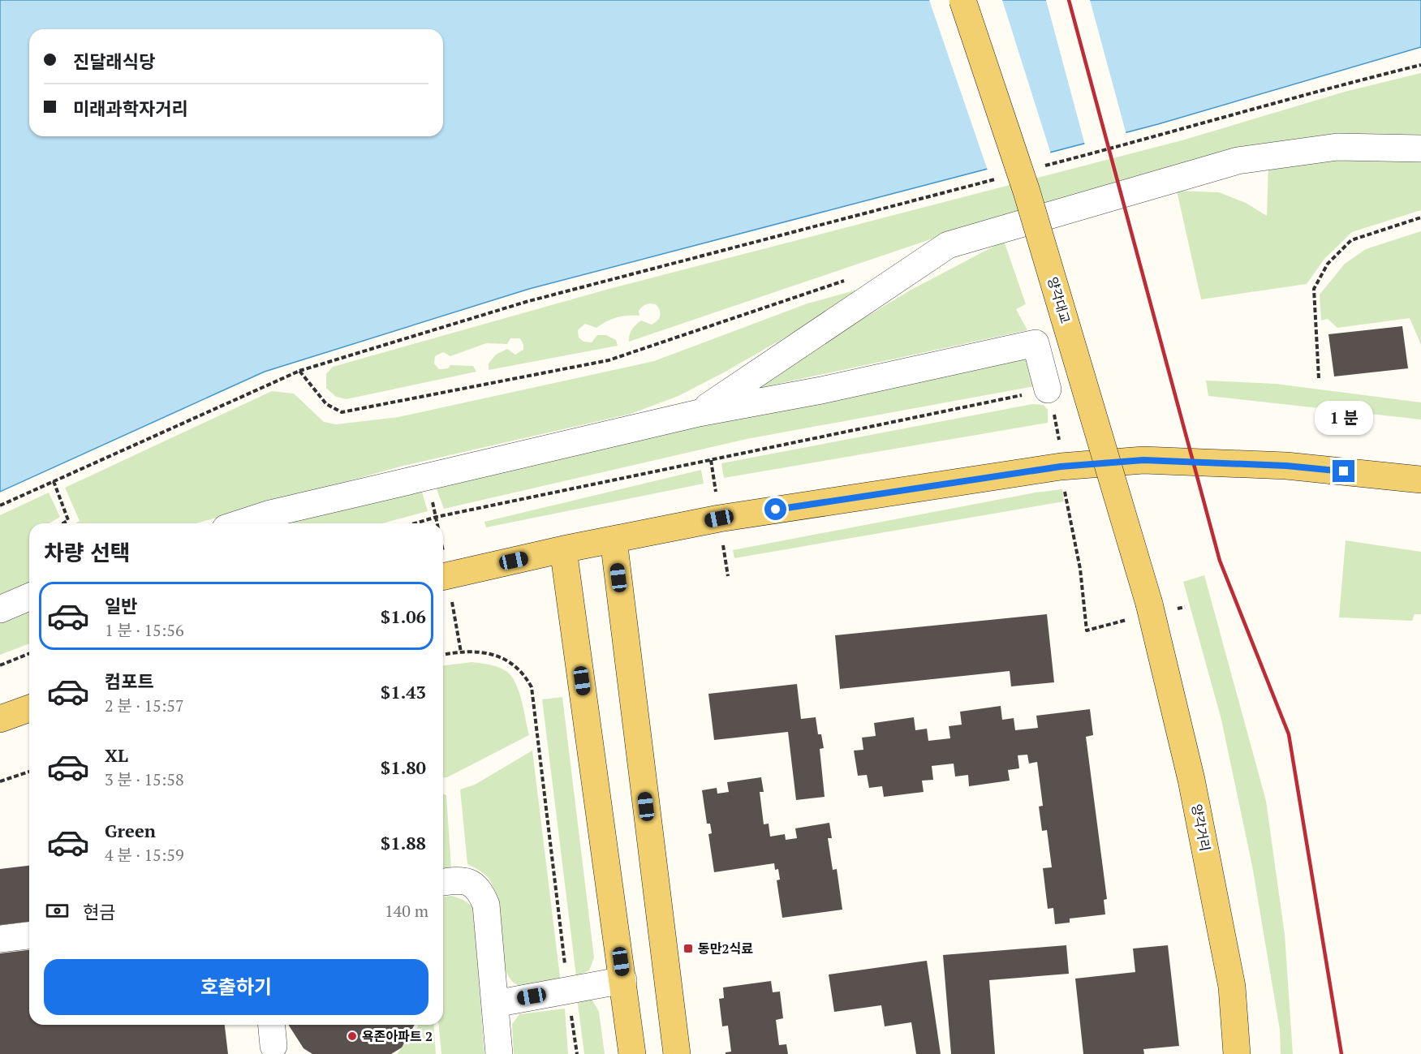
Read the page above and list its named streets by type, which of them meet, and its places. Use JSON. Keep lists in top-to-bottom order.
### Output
{
  "streets": {
    "main road": ["양각대교", "양각거리"]
  },
  "crossings": [
    ["양각대교", "양각거리"]
  ],
  "places": {
    "transit": ["동만2식료"],
    "other": ["욕존아파트 2"]
  },
  "page": {
    "banner": ["진달래식당", "미래과학자거리"],
    "bubble": "1 분",
    "heading": "차량 선택",
    "list": [
      {
        "name": "일반",
        "note": "1 분 · 15:56",
        "value": "$1.06"
      },
      {
        "name": "컴포트",
        "note": "2 분 · 15:57",
        "value": "$1.43"
      },
      {
        "name": "XL",
        "note": "3 분 · 15:58",
        "value": "$1.80"
      },
      {
        "name": "Green",
        "note": "4 분 · 15:59",
        "value": "$1.88"
      }
    ],
    "pay": ["현금", "140 m"],
    "buttons": "호출하기"
  }
}
